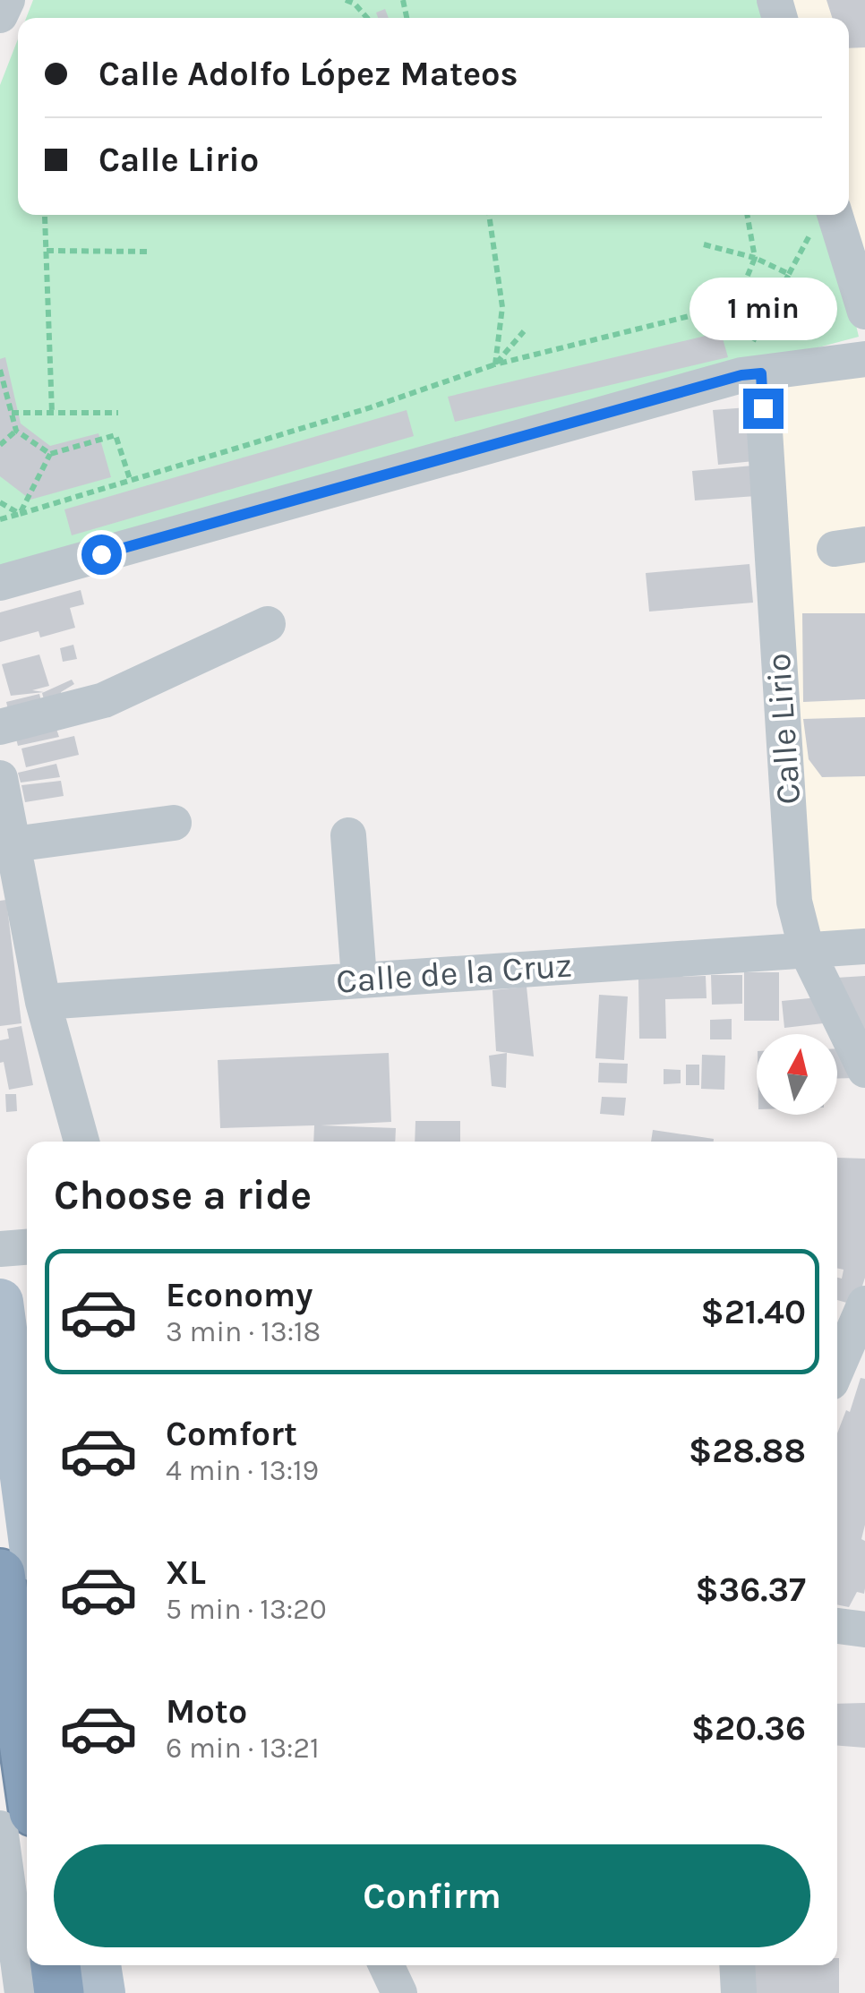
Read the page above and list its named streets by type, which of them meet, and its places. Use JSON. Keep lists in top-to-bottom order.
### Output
{
  "streets": {
    "street": ["Calle Lirio", "Calle de la Cruz"]
  },
  "crossings": [
    ["Calle Lirio", "Calle de la Cruz"]
  ],
  "north": "top",
  "page": {
    "banner": ["Calle Adolfo López Mateos", "Calle Lirio"],
    "bubble": "1 min",
    "heading": "Choose a ride",
    "list": [
      {
        "name": "Economy",
        "note": "3 min · 13:18",
        "value": "$21.40"
      },
      {
        "name": "Comfort",
        "note": "4 min · 13:19",
        "value": "$28.88"
      },
      {
        "name": "XL",
        "note": "5 min · 13:20",
        "value": "$36.37"
      },
      {
        "name": "Moto",
        "note": "6 min · 13:21",
        "value": "$20.36"
      }
    ],
    "buttons": "Confirm"
  }
}
